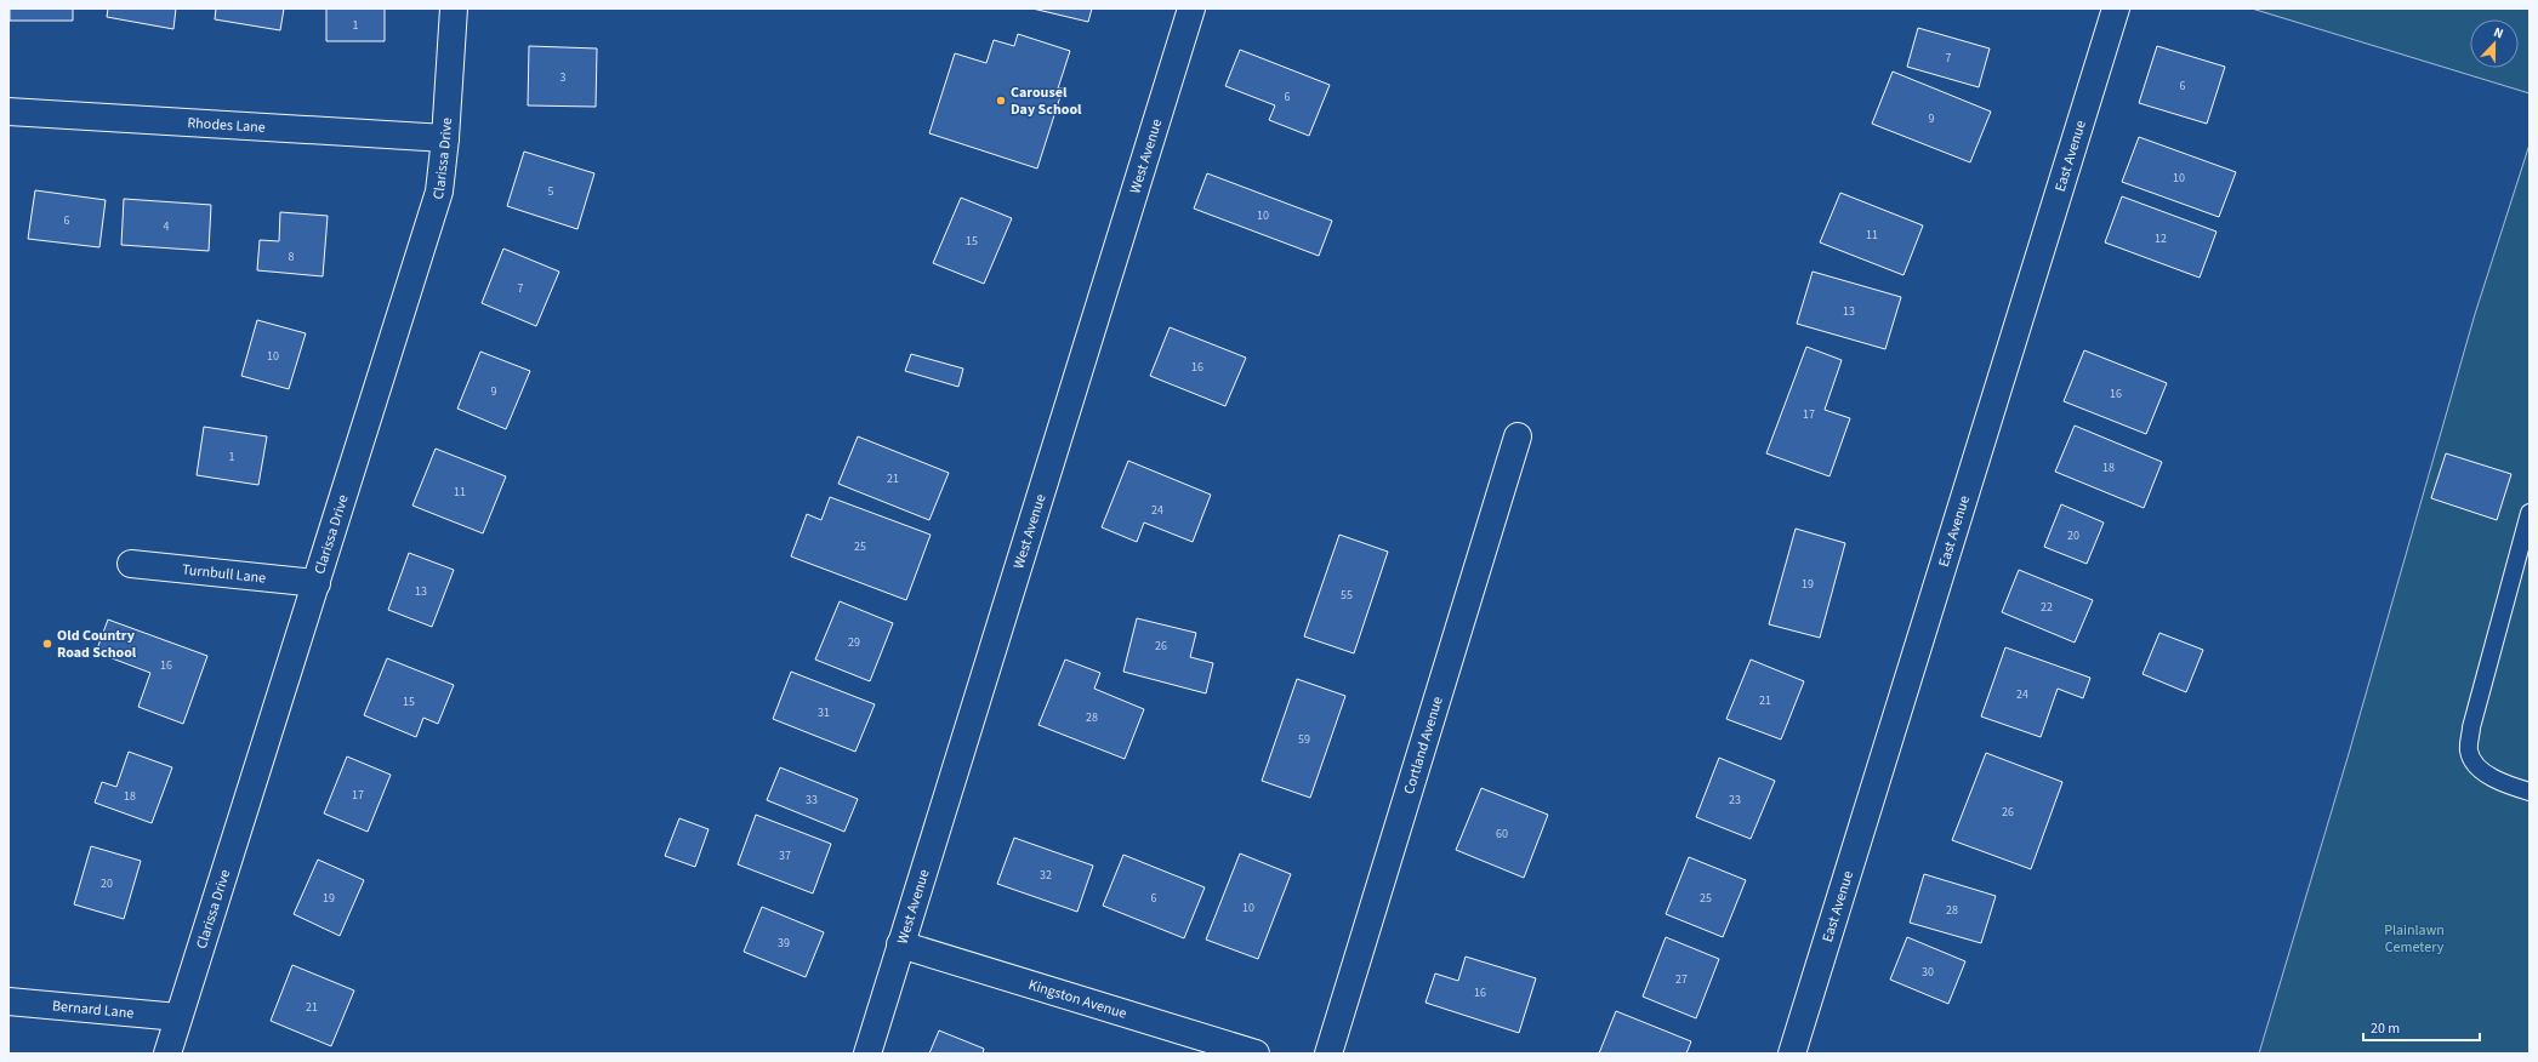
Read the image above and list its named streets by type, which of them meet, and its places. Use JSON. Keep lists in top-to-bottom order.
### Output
{
  "streets": {
    "street": [
      "Rhodes Lane",
      "West Avenue",
      "East Avenue",
      "Clarissa Drive",
      "Turnbull Lane",
      "Cortland Avenue",
      "Kingston Avenue",
      "Bernard Lane"
    ]
  },
  "crossings": [
    ["Rhodes Lane", "Clarissa Drive"],
    ["West Avenue", "Kingston Avenue"],
    ["Clarissa Drive", "Turnbull Lane"],
    ["Clarissa Drive", "Bernard Lane"]
  ],
  "parks": ["Plainlawn Cemetery"],
  "places": ["Carousel Day School", "Old Country Road School"],
  "house_numbers": [
    "1",
    "7",
    "3",
    "6",
    "6",
    "9",
    "10",
    "5",
    "10",
    "6",
    "4",
    "11",
    "12",
    "15",
    "8",
    "7",
    "13",
    "10",
    "16",
    "9",
    "16",
    "17",
    "1",
    "18",
    "21",
    "11",
    "24",
    "20",
    "25",
    "19",
    "13",
    "55",
    "22",
    "29",
    "26",
    "16",
    "24",
    "21",
    "15",
    "31",
    "28",
    "59",
    "17",
    "18",
    "33",
    "23",
    "26",
    "60",
    "37",
    "32",
    "20",
    "19",
    "6",
    "25",
    "10",
    "28",
    "39",
    "30",
    "27",
    "16",
    "21"
  ],
  "scale_bar": "20 m",
  "north": "top"
}
